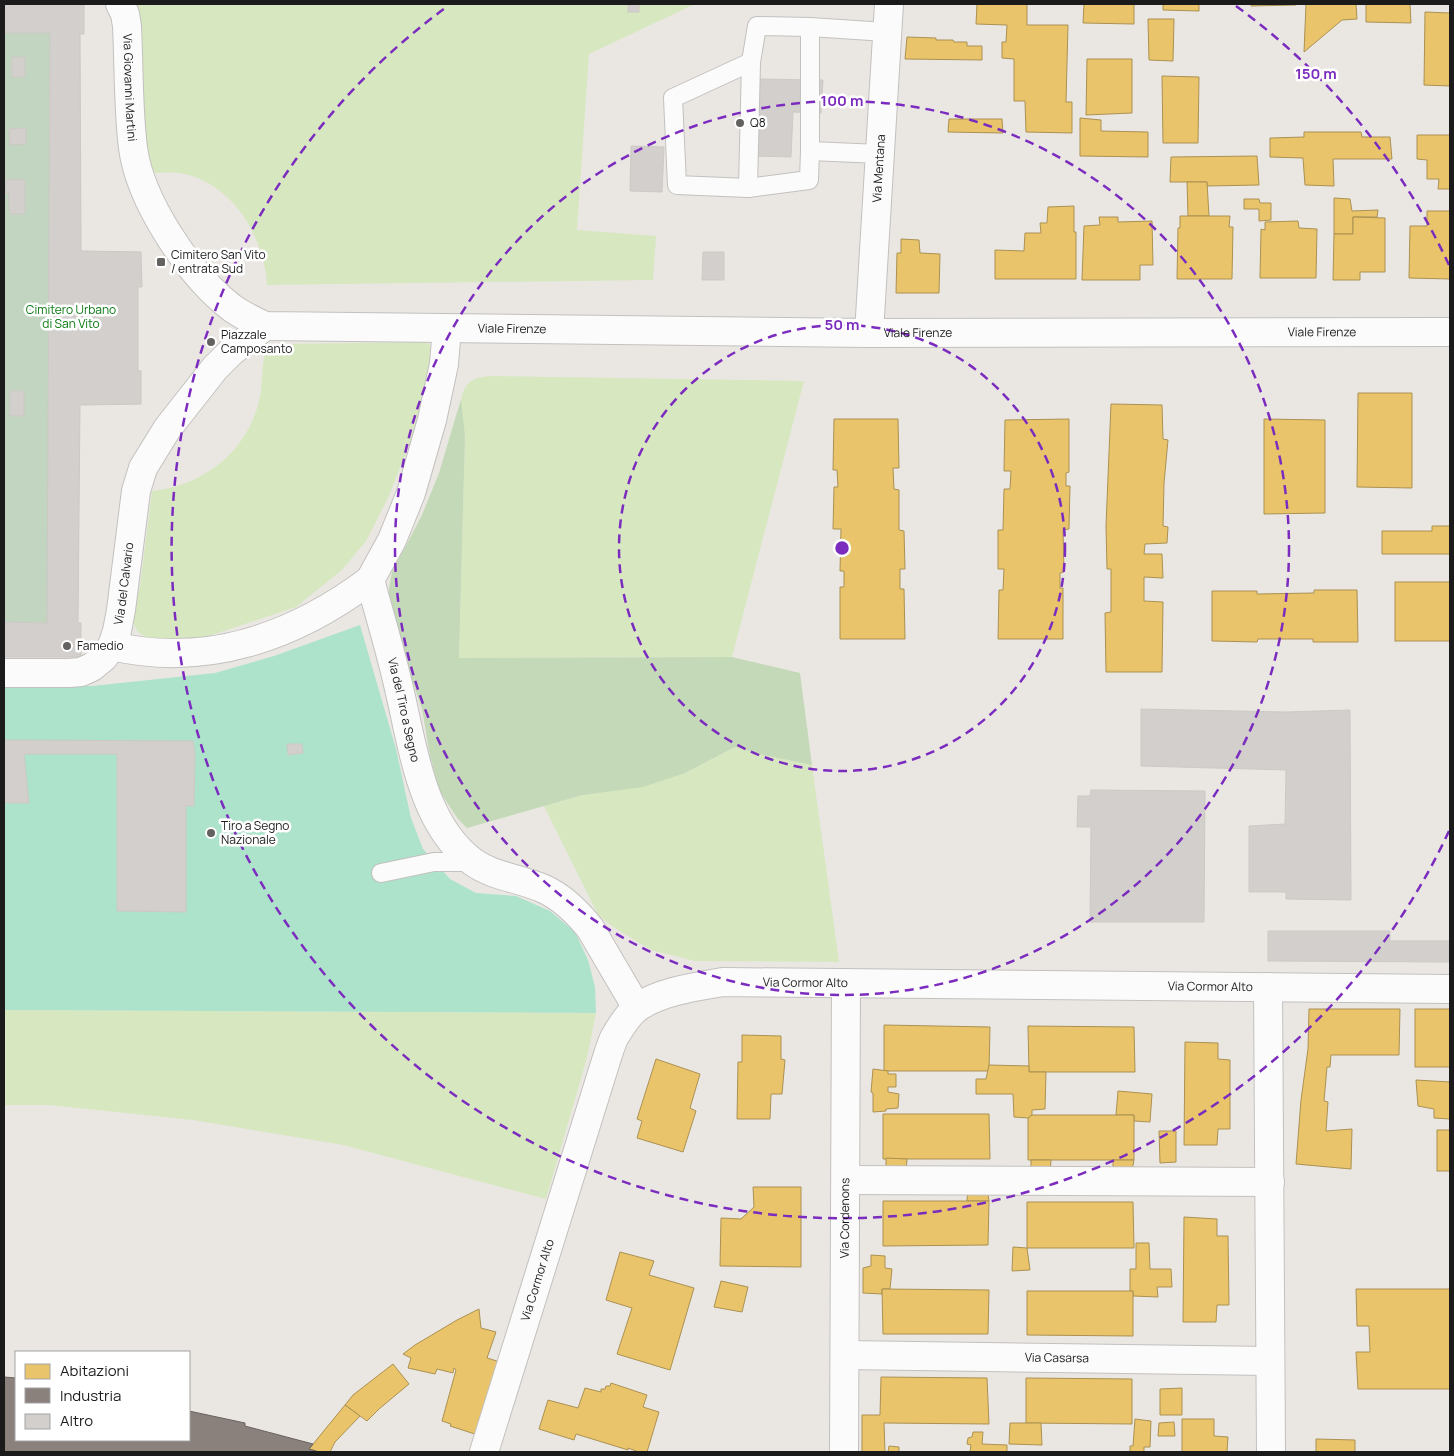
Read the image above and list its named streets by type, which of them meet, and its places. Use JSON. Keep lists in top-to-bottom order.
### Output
{
  "streets": {
    "street": [
      "Via Giovanni Martini",
      "Via Mentana",
      "Viale Firenze",
      "Via del Calvario",
      "Via del Tiro a Segno",
      "Via Cormor Alto",
      "Via Cordenons",
      "Via Casarsa"
    ]
  },
  "crossings": [
    ["Via Giovanni Martini", "Viale Firenze"],
    ["Via Giovanni Martini", "Via del Calvario"],
    ["Via Mentana", "Viale Firenze"],
    ["Viale Firenze", "Via del Calvario"],
    ["Via del Tiro a Segno", "Via Cormor Alto"],
    ["Via Cormor Alto", "Via Cordenons"],
    ["Via Cordenons", "Via Casarsa"]
  ],
  "parks": ["Cimitero Urbano di San Vito"],
  "places": {
    "other": [
      "Q8",
      "Piazzale Camposanto",
      "Famedio",
      "Tiro a Segno Nazionale"
    ],
    "transit": ["Cimitero San Vito / entrata Sud"]
  },
  "legend": ["Abitazioni", "Industria", "Altro"],
  "rings": ["150 m", "100 m", "50 m"]
}
